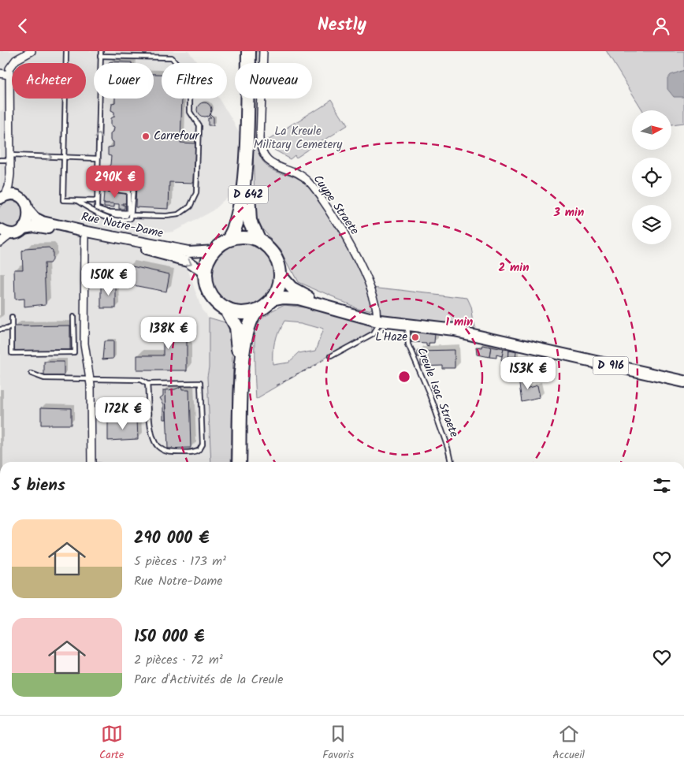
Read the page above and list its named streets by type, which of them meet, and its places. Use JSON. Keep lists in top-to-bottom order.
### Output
{
  "streets": {
    "highway": ["D 642"],
    "main road": ["Rue Notre-Dame", "D 916"],
    "street": ["Cuype Straete"],
    "lane": ["Creule Isac Straete"]
  },
  "crossings": [
    ["D 642", "Rue Notre-Dame"],
    ["Cuype Straete", "D 916"],
    ["D 916", "Creule Isac Straete"]
  ],
  "parks": ["La Kreule Military Cemetery"],
  "places": ["Carrefour", "L'Haze"],
  "north": "right",
  "page": {
    "header": "Nestly",
    "chip": [
      "Acheter",
      "Louer",
      "Filtres",
      "Nouveau"
    ],
    "price": [
      "290K €",
      "150K €",
      "138K €",
      "153K €",
      "172K €"
    ],
    "heading": "5 biens",
    "list": [
      {
        "name": "290 000 €",
        "note": "5 pièces · 173 m² · Rue Notre-Dame"
      },
      {
        "name": "150 000 €",
        "note": "2 pièces · 72 m² · Parc d'Activités de la Creule"
      }
    ],
    "tabs": ["Carte", "Favoris", "Accueil"]
  },
  "rings": ["3 min", "2 min", "1 min"]
}
